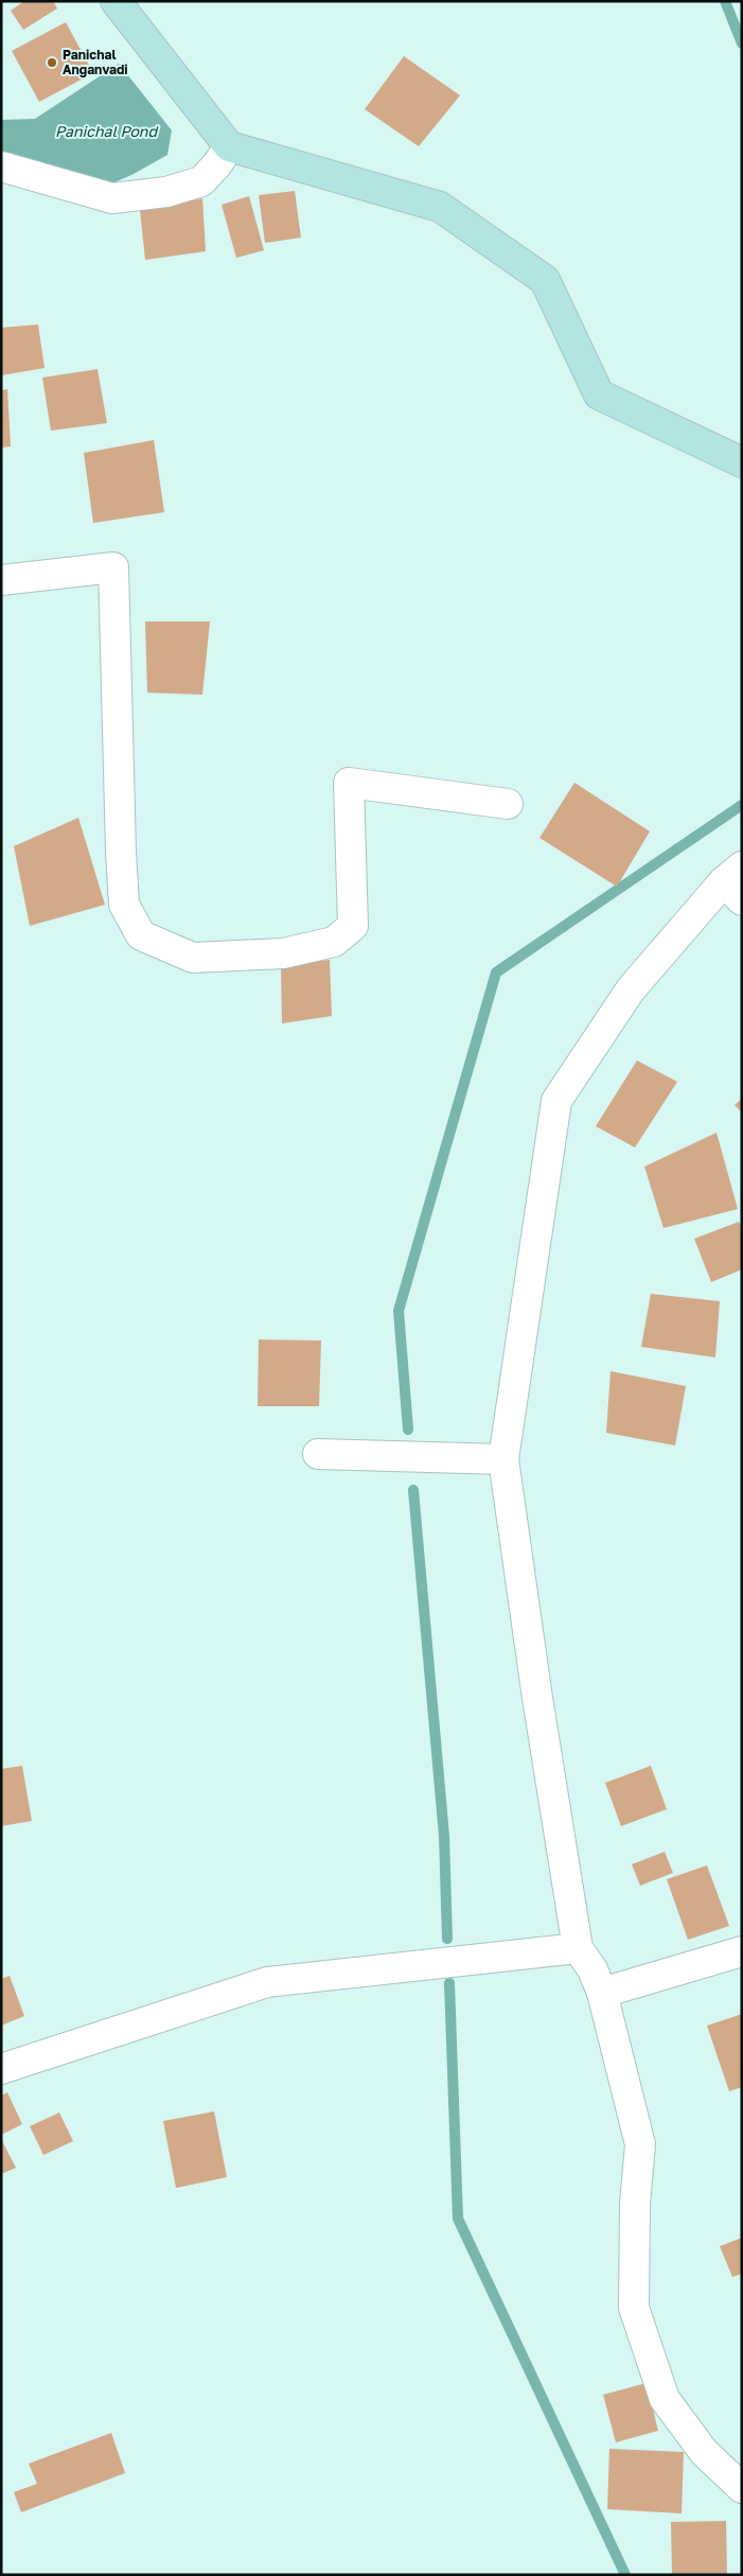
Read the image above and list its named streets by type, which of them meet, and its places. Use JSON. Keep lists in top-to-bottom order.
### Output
{
  "water": ["Panichal Pond"],
  "places": ["Panichal Anganvadi"]
}
